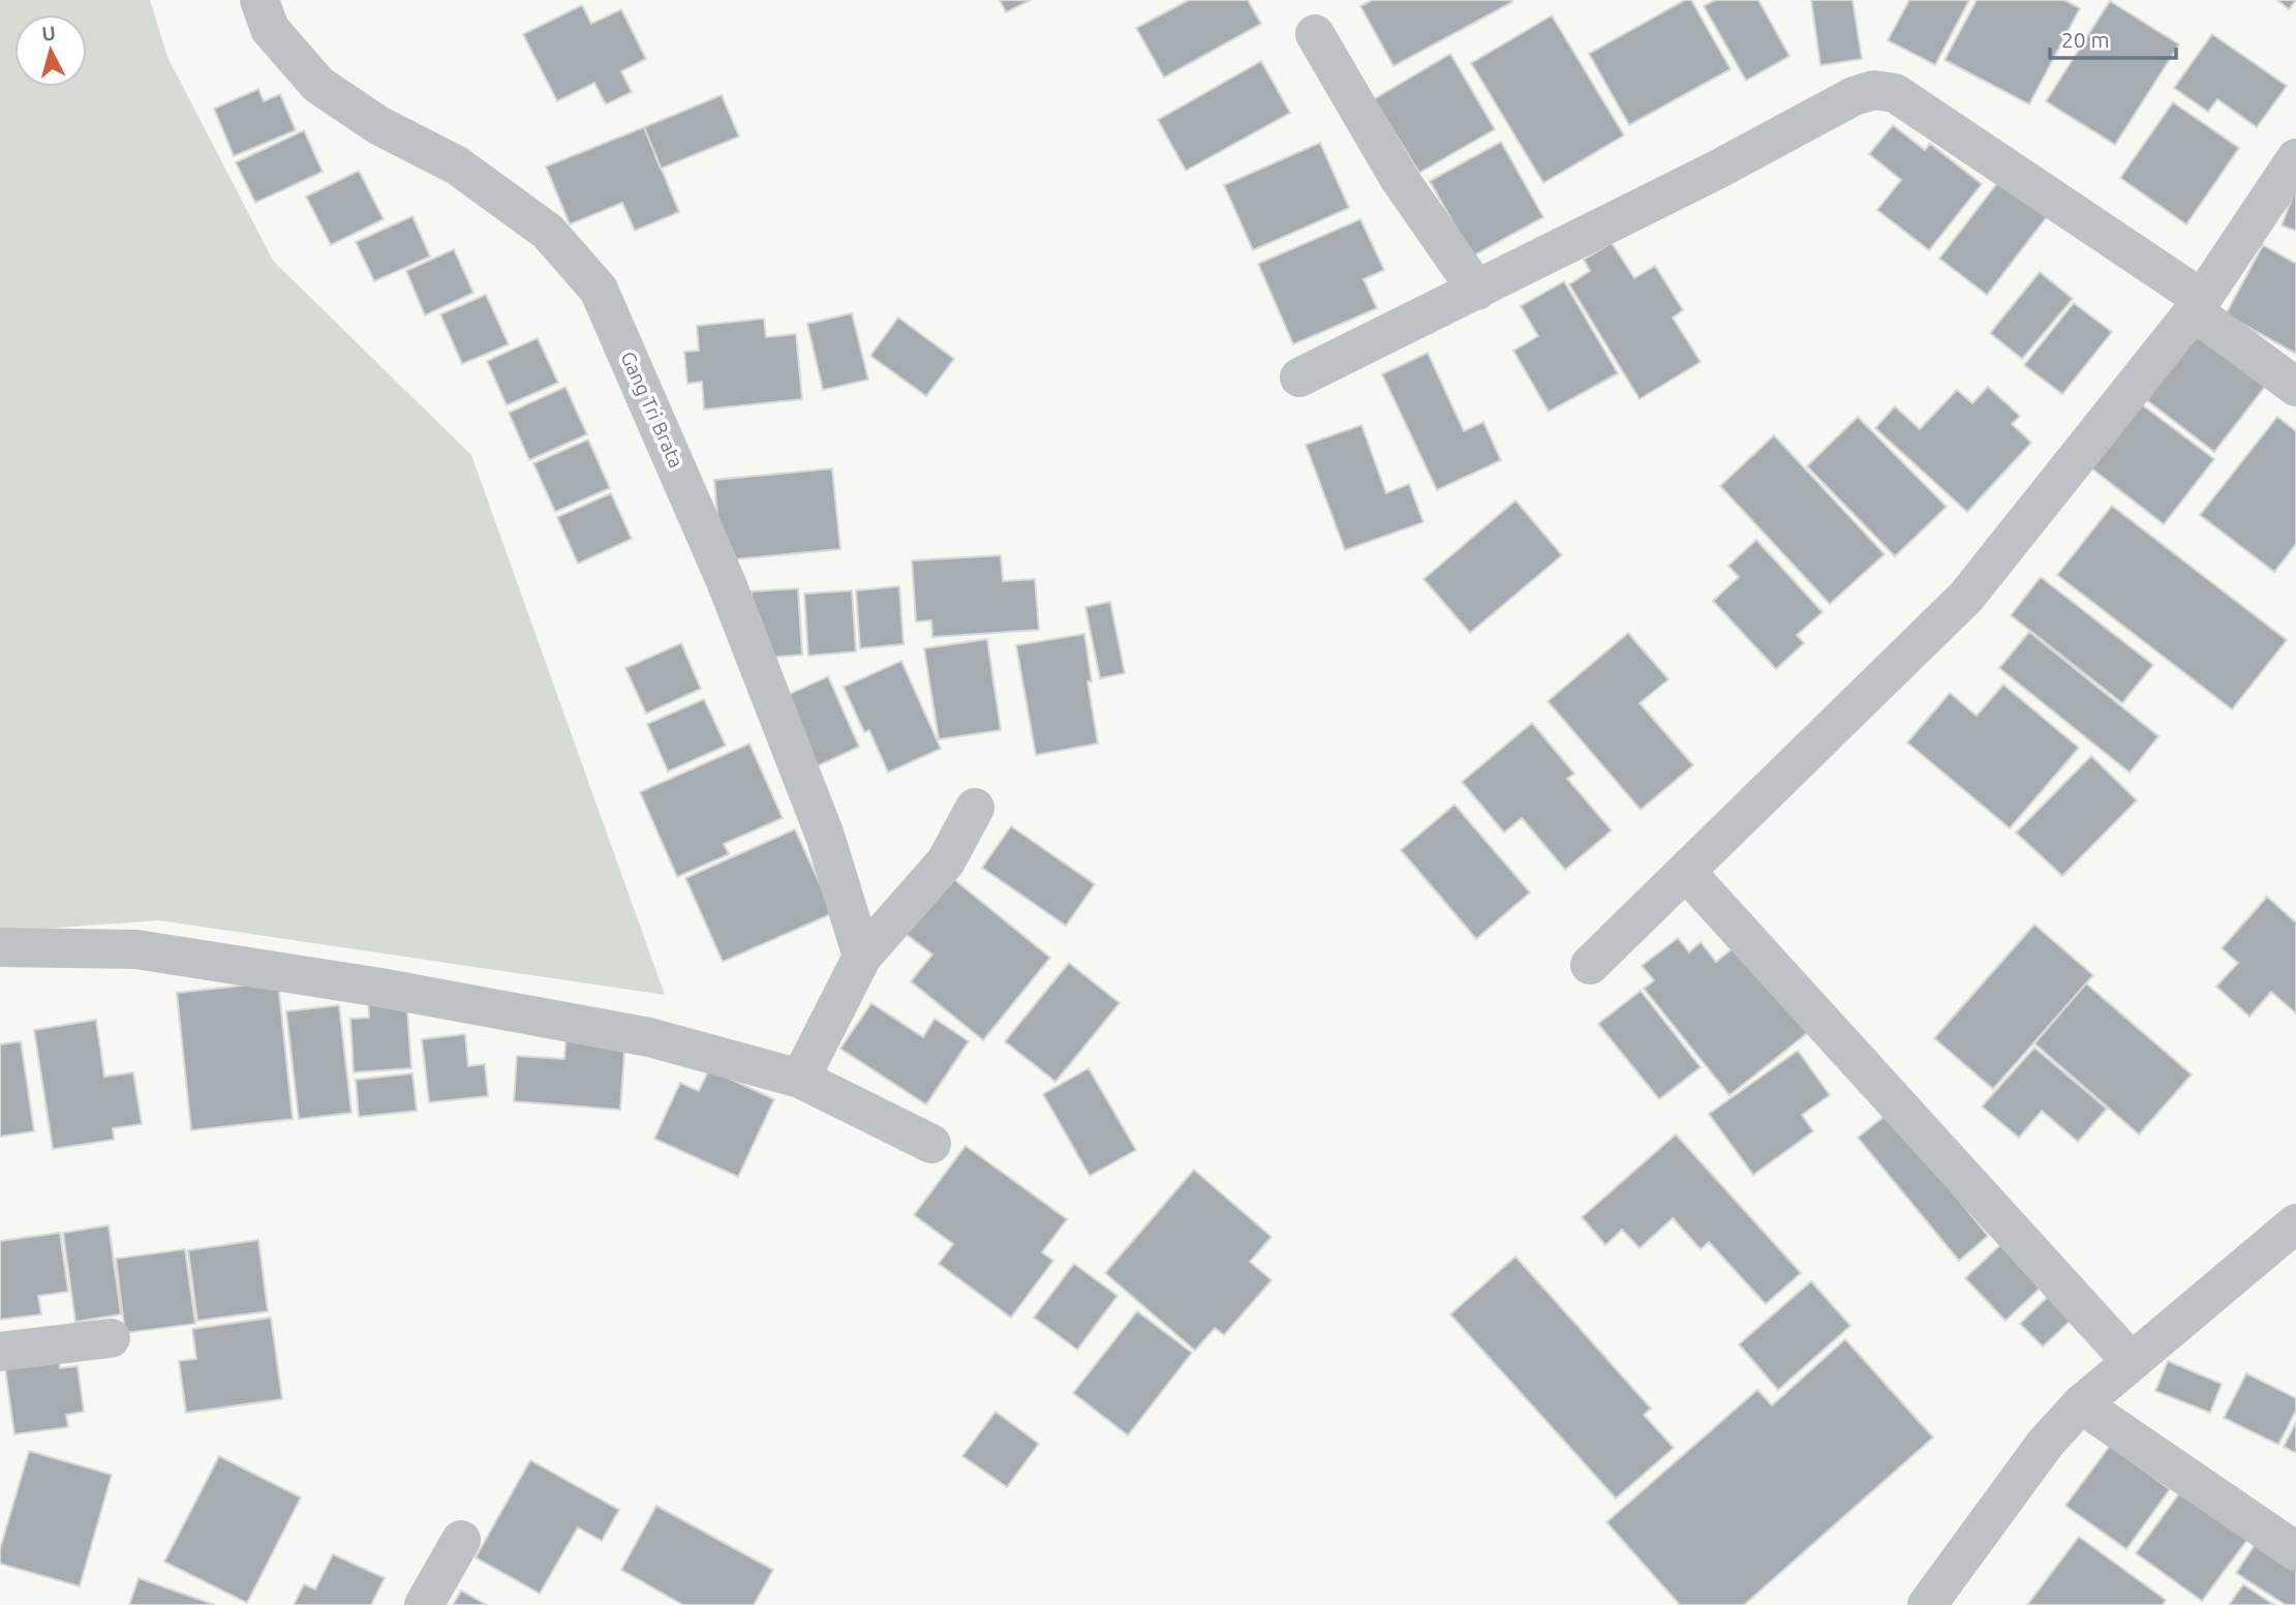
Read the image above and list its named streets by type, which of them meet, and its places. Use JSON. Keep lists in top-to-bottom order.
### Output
{
  "streets": {
    "street": ["Gang Tri Brata"]
  },
  "scale_bar": "20 m",
  "north": "top"
}
